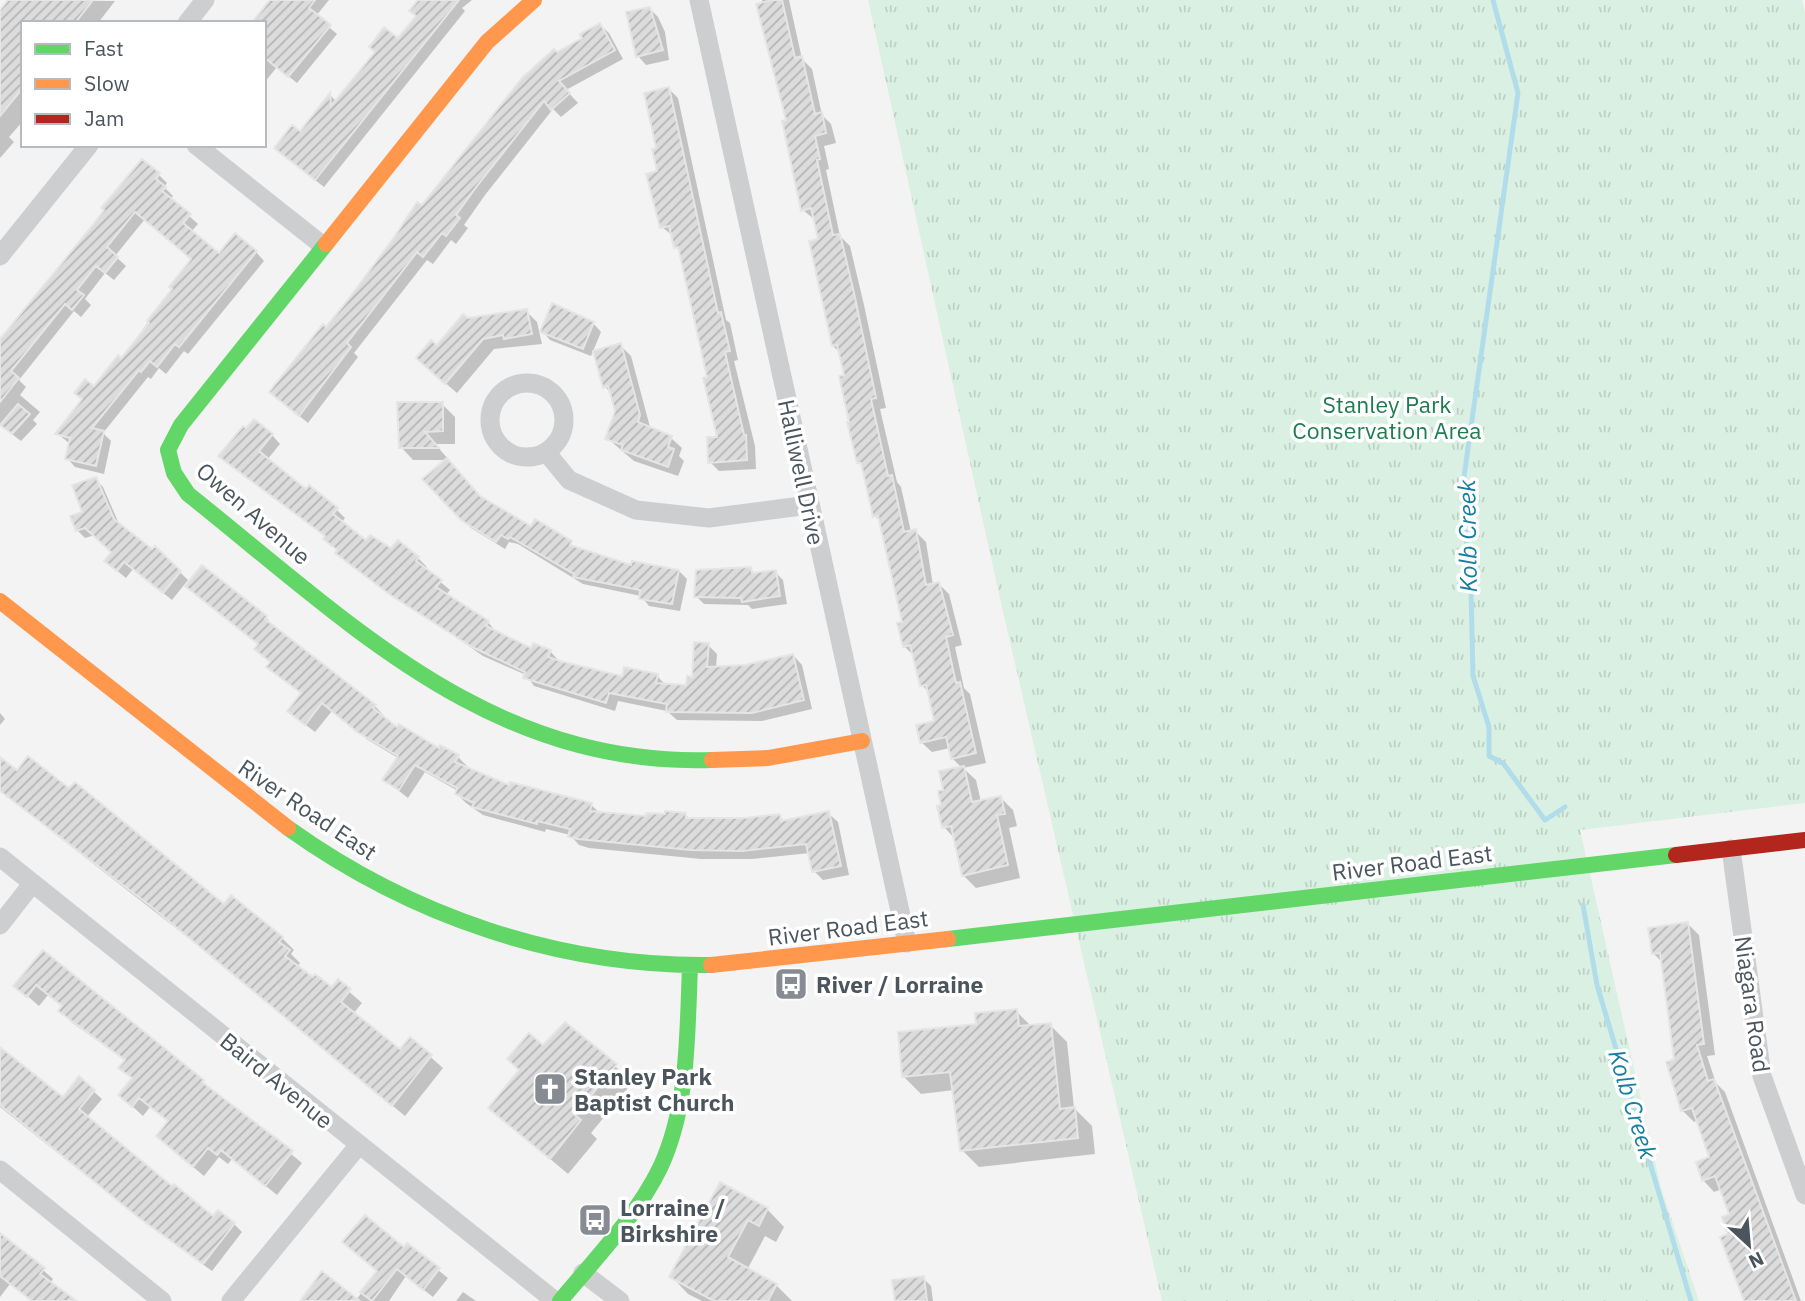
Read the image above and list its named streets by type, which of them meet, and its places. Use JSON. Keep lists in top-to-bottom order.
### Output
{
  "streets": {
    "street": [
      "Halliwell Drive",
      "Owen Avenue",
      "River Road East",
      "Niagara Road",
      "Baird Avenue"
    ]
  },
  "crossings": [
    ["Halliwell Drive", "Owen Avenue"],
    ["Halliwell Drive", "River Road East"],
    ["River Road East", "Niagara Road"]
  ],
  "water": ["Kolb Creek"],
  "parks": ["Stanley Park Conservation Area"],
  "places": {
    "bus stop": ["River / Lorraine", "Lorraine / Birkshire"],
    "church": ["Stanley Park Baptist Church"]
  },
  "legend": ["Fast", "Slow", "Jam"],
  "north": "bottom right"
}
